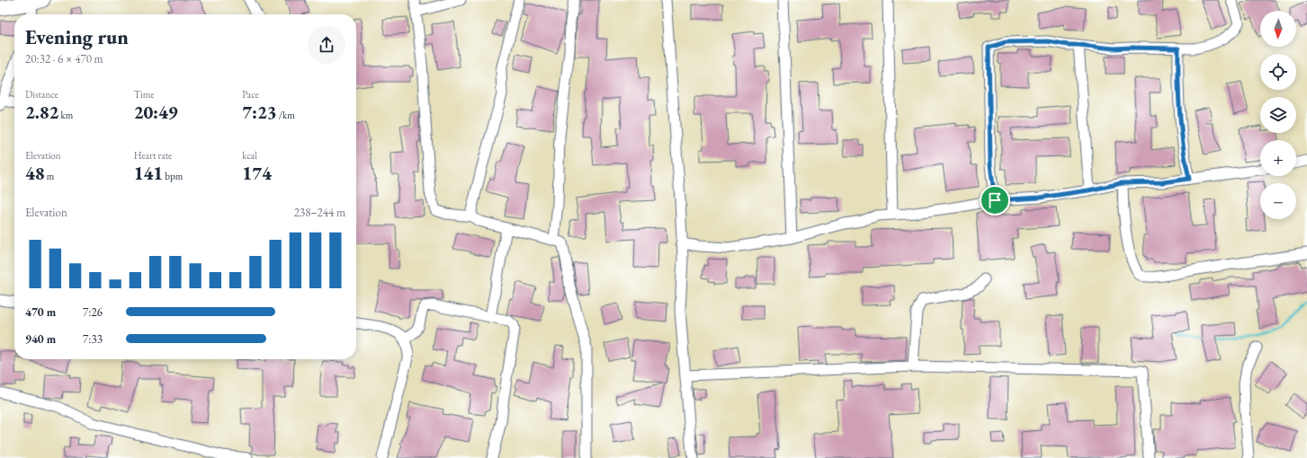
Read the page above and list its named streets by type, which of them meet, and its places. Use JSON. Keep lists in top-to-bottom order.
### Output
{
  "north": "bottom",
  "page": {
    "map_buttons": ["+", "−"],
    "heading": ["Evening run", "20:32 · 6 × 470 m"],
    "stats": [
      ["Distance", "2.82 km"],
      ["Time", "20:49"],
      ["Pace", "7:23 /km"],
      ["Elevation", "48 m"],
      ["Heart rate", "141 bpm"],
      ["kcal", "174"]
    ],
    "chart": ["Elevation", "238–244 m"],
    "list": [
      {
        "name": "470 m",
        "note": "7:26"
      },
      {
        "name": "940 m",
        "note": "7:33"
      }
    ]
  }
}
